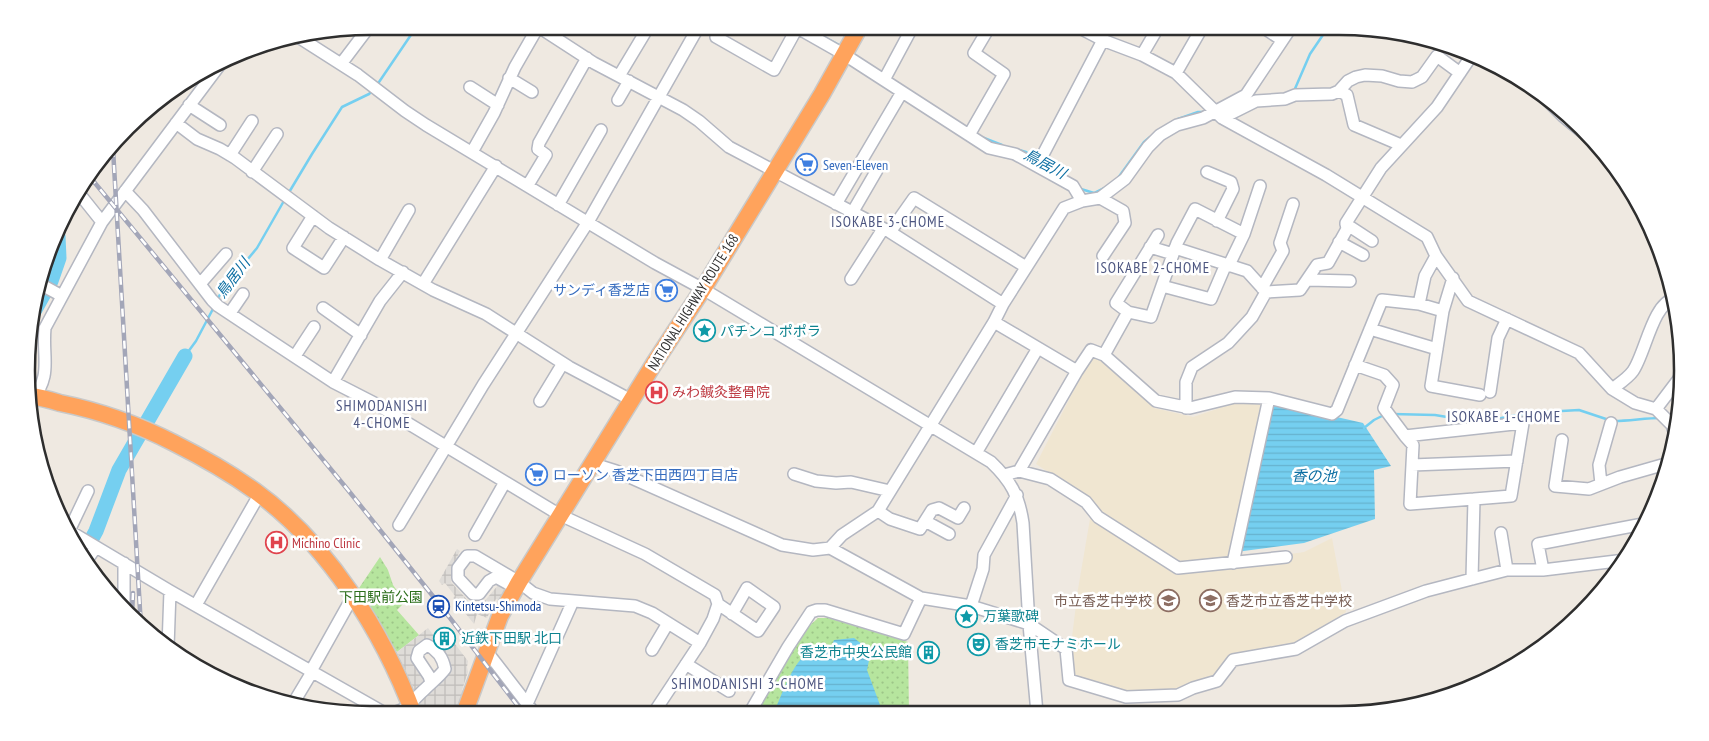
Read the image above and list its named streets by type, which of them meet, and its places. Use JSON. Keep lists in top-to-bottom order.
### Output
{
  "streets": {
    "highway": ["NATIONAL HIGHWAY ROUTE 168"]
  },
  "districts": [
    "ISOKABE 3-CHOME",
    "ISOKABE 2-CHOME",
    "SHIMODANISHI 4-CHOME",
    "ISOKABE 1-CHOME",
    "SHIMODANISHI 3-CHOME"
  ],
  "water": ["鳥居川", "香の池"],
  "parks": ["下田駅前公園"],
  "places": {
    "supermarket": ["Seven-Eleven", "サンディ香芝店", "ローソン 香芝下田西四丁目店"],
    "place": ["パチンコ ポポラ", "万葉歌碑"],
    "hospital": ["みわ鍼灸整骨院", "Michino Clinic"],
    "school or university": ["市立香芝中学校", "香芝市立香芝中学校"],
    "station": ["Kintetsu-Shimoda"],
    "building": ["近鉄下田駅 北口", "香芝市中央公民館"],
    "theatre": ["香芝市モナミホール"]
  }
}
